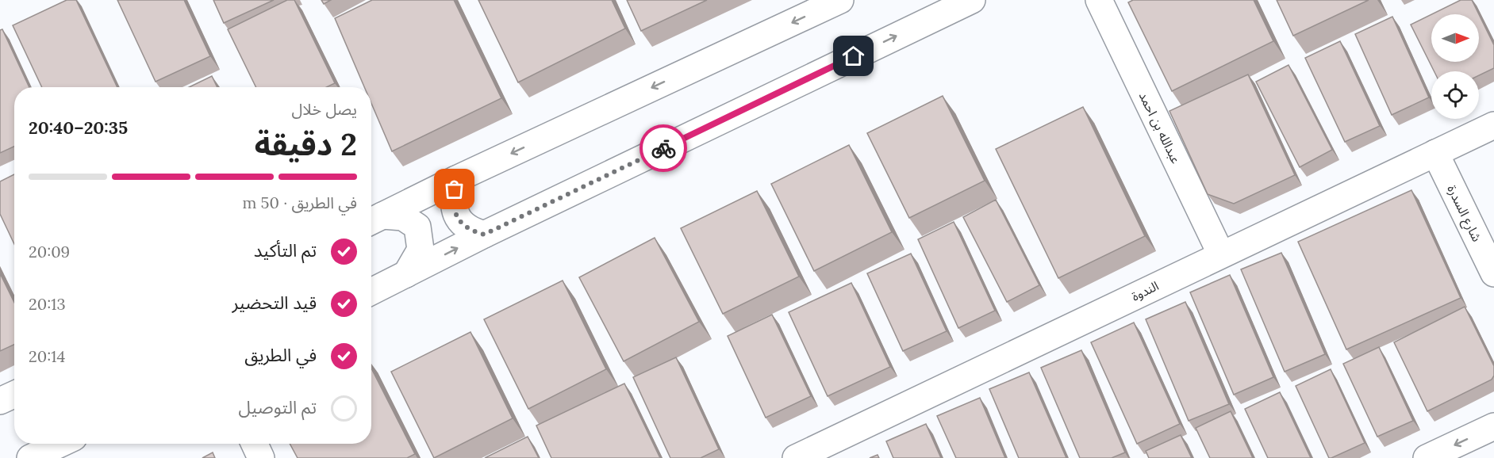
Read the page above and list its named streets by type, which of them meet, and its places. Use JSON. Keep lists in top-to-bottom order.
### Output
{
  "streets": {
    "street": ["عبدالله بن احمد", "شارع السدرة", "الندوة"]
  },
  "crossings": [
    ["عبدالله بن احمد", "الندوة"],
    ["شارع السدرة", "الندوة"]
  ],
  "north": "right",
  "page": {
    "heading": ["2 دقيقة", "يصل خلال", "20:35–20:40"],
    "bar": "في الطريق · 50 m",
    "list": [
      ["تم التأكيد", "20:09"],
      ["قيد التحضير", "20:13"],
      ["في الطريق", "20:14"],
      "تم التوصيل"
    ]
  }
}
